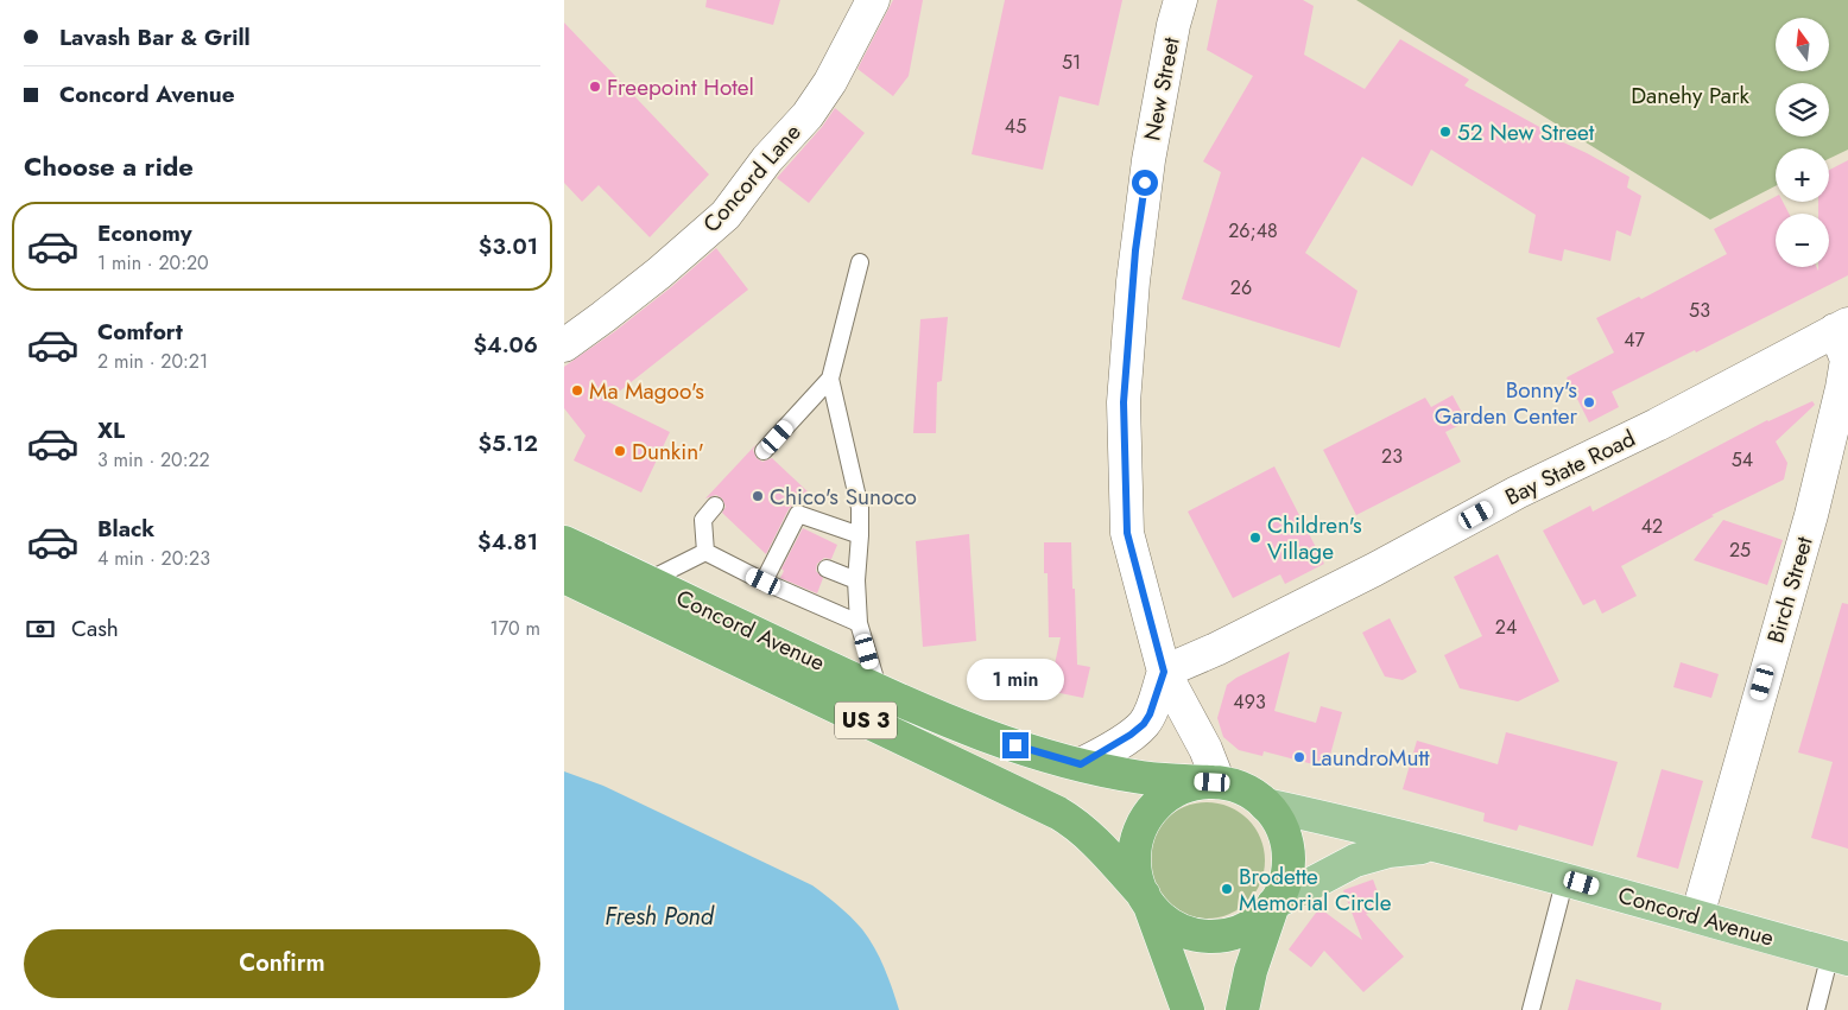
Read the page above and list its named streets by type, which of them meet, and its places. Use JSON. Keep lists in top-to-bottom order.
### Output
{
  "streets": {
    "highway": ["Concord Avenue", "US 3"],
    "street": [
      "New Street",
      "Concord Lane",
      "Bay State Road",
      "Birch Street"
    ]
  },
  "crossings": [
    ["New Street", "Bay State Road"],
    ["New Street", "Concord Avenue"],
    ["New Street", "US 3"],
    ["Bay State Road", "Birch Street"],
    ["Birch Street", "Concord Avenue"],
    ["Concord Avenue", "US 3"]
  ],
  "water": ["Fresh Pond"],
  "parks": ["Danehy Park"],
  "places": [
    "Freepoint Hotel",
    "52 New Street",
    "Ma Magoo's",
    "Bonny's Garden Center",
    "Dunkin'",
    "Chico's Sunoco",
    "Children's Village",
    "LaundroMutt",
    "Brodette Memorial Circle"
  ],
  "house_numbers": [
    "51",
    "45",
    "26;48",
    "26",
    "53",
    "47",
    "23",
    "54",
    "42",
    "25",
    "24",
    "493"
  ],
  "north": "top",
  "page": {
    "banner": ["Lavash Bar & Grill", "Concord Avenue"],
    "map_buttons": ["+", "−"],
    "heading": "Choose a ride",
    "list": [
      {
        "name": "Economy",
        "note": "1 min · 20:20",
        "value": "$3.01"
      },
      {
        "name": "Comfort",
        "note": "2 min · 20:21",
        "value": "$4.06"
      },
      {
        "name": "XL",
        "note": "3 min · 20:22",
        "value": "$5.12"
      },
      {
        "name": "Black",
        "note": "4 min · 20:23",
        "value": "$4.81"
      }
    ],
    "pay": ["Cash", "170 m"],
    "bubble": "1 min",
    "buttons": "Confirm"
  }
}
